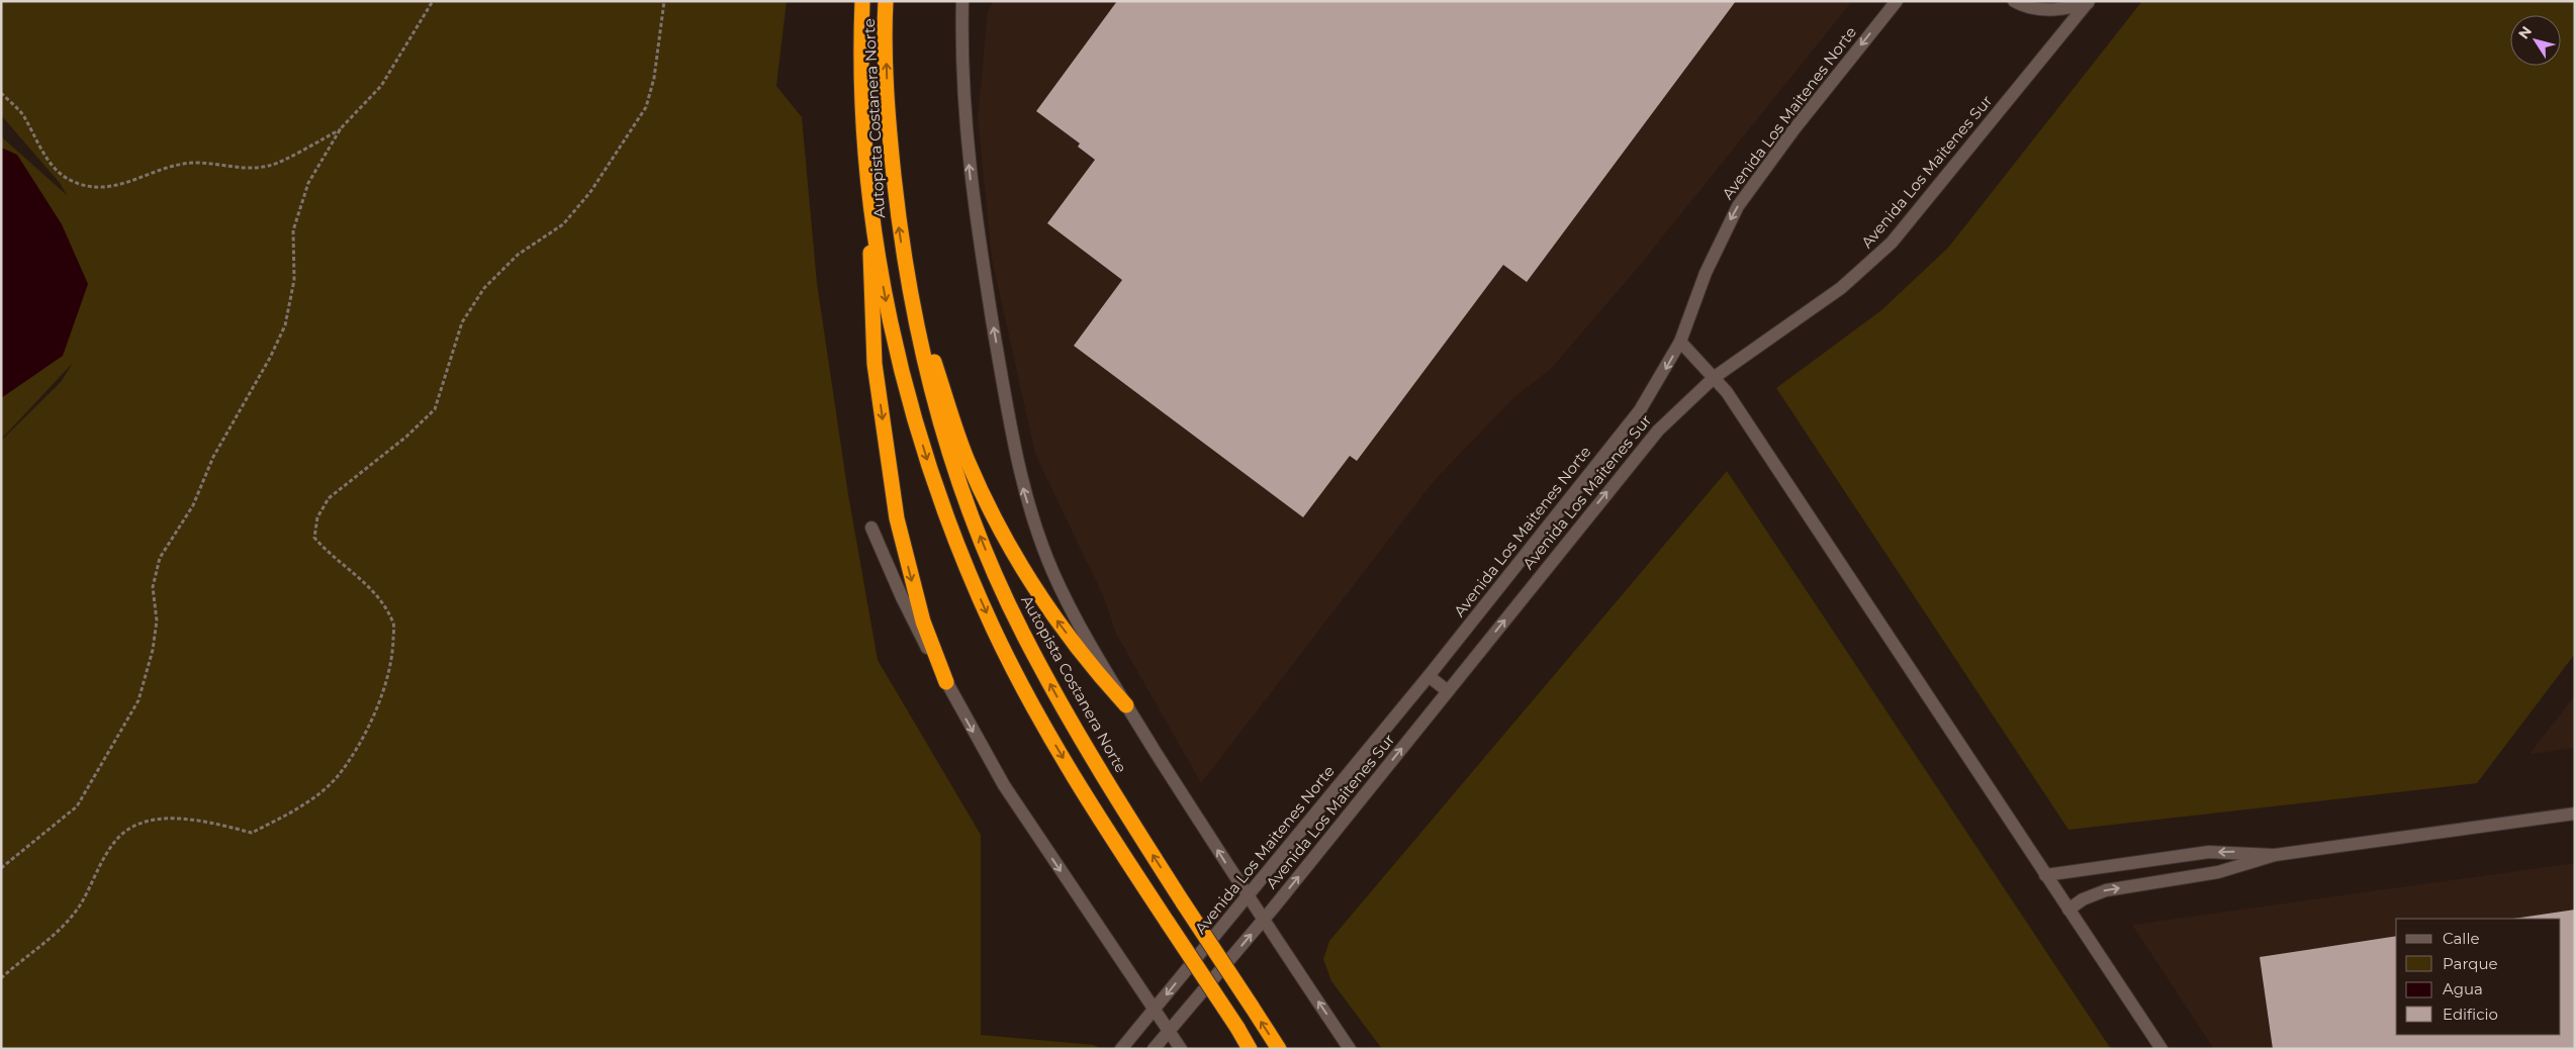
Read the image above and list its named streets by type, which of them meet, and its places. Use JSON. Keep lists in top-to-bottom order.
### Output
{
  "streets": {
    "highway": ["Autopista Costanera Norte"],
    "street": ["Avenida Los Maitenes Norte", "Avenida Los Maitenes Sur"]
  },
  "one_way": ["Avenida Los Maitenes Norte", "Avenida Los Maitenes Sur"],
  "legend": [
    "Calle",
    "Parque",
    "Agua",
    "Edificio"
  ],
  "north": "top left"
}
